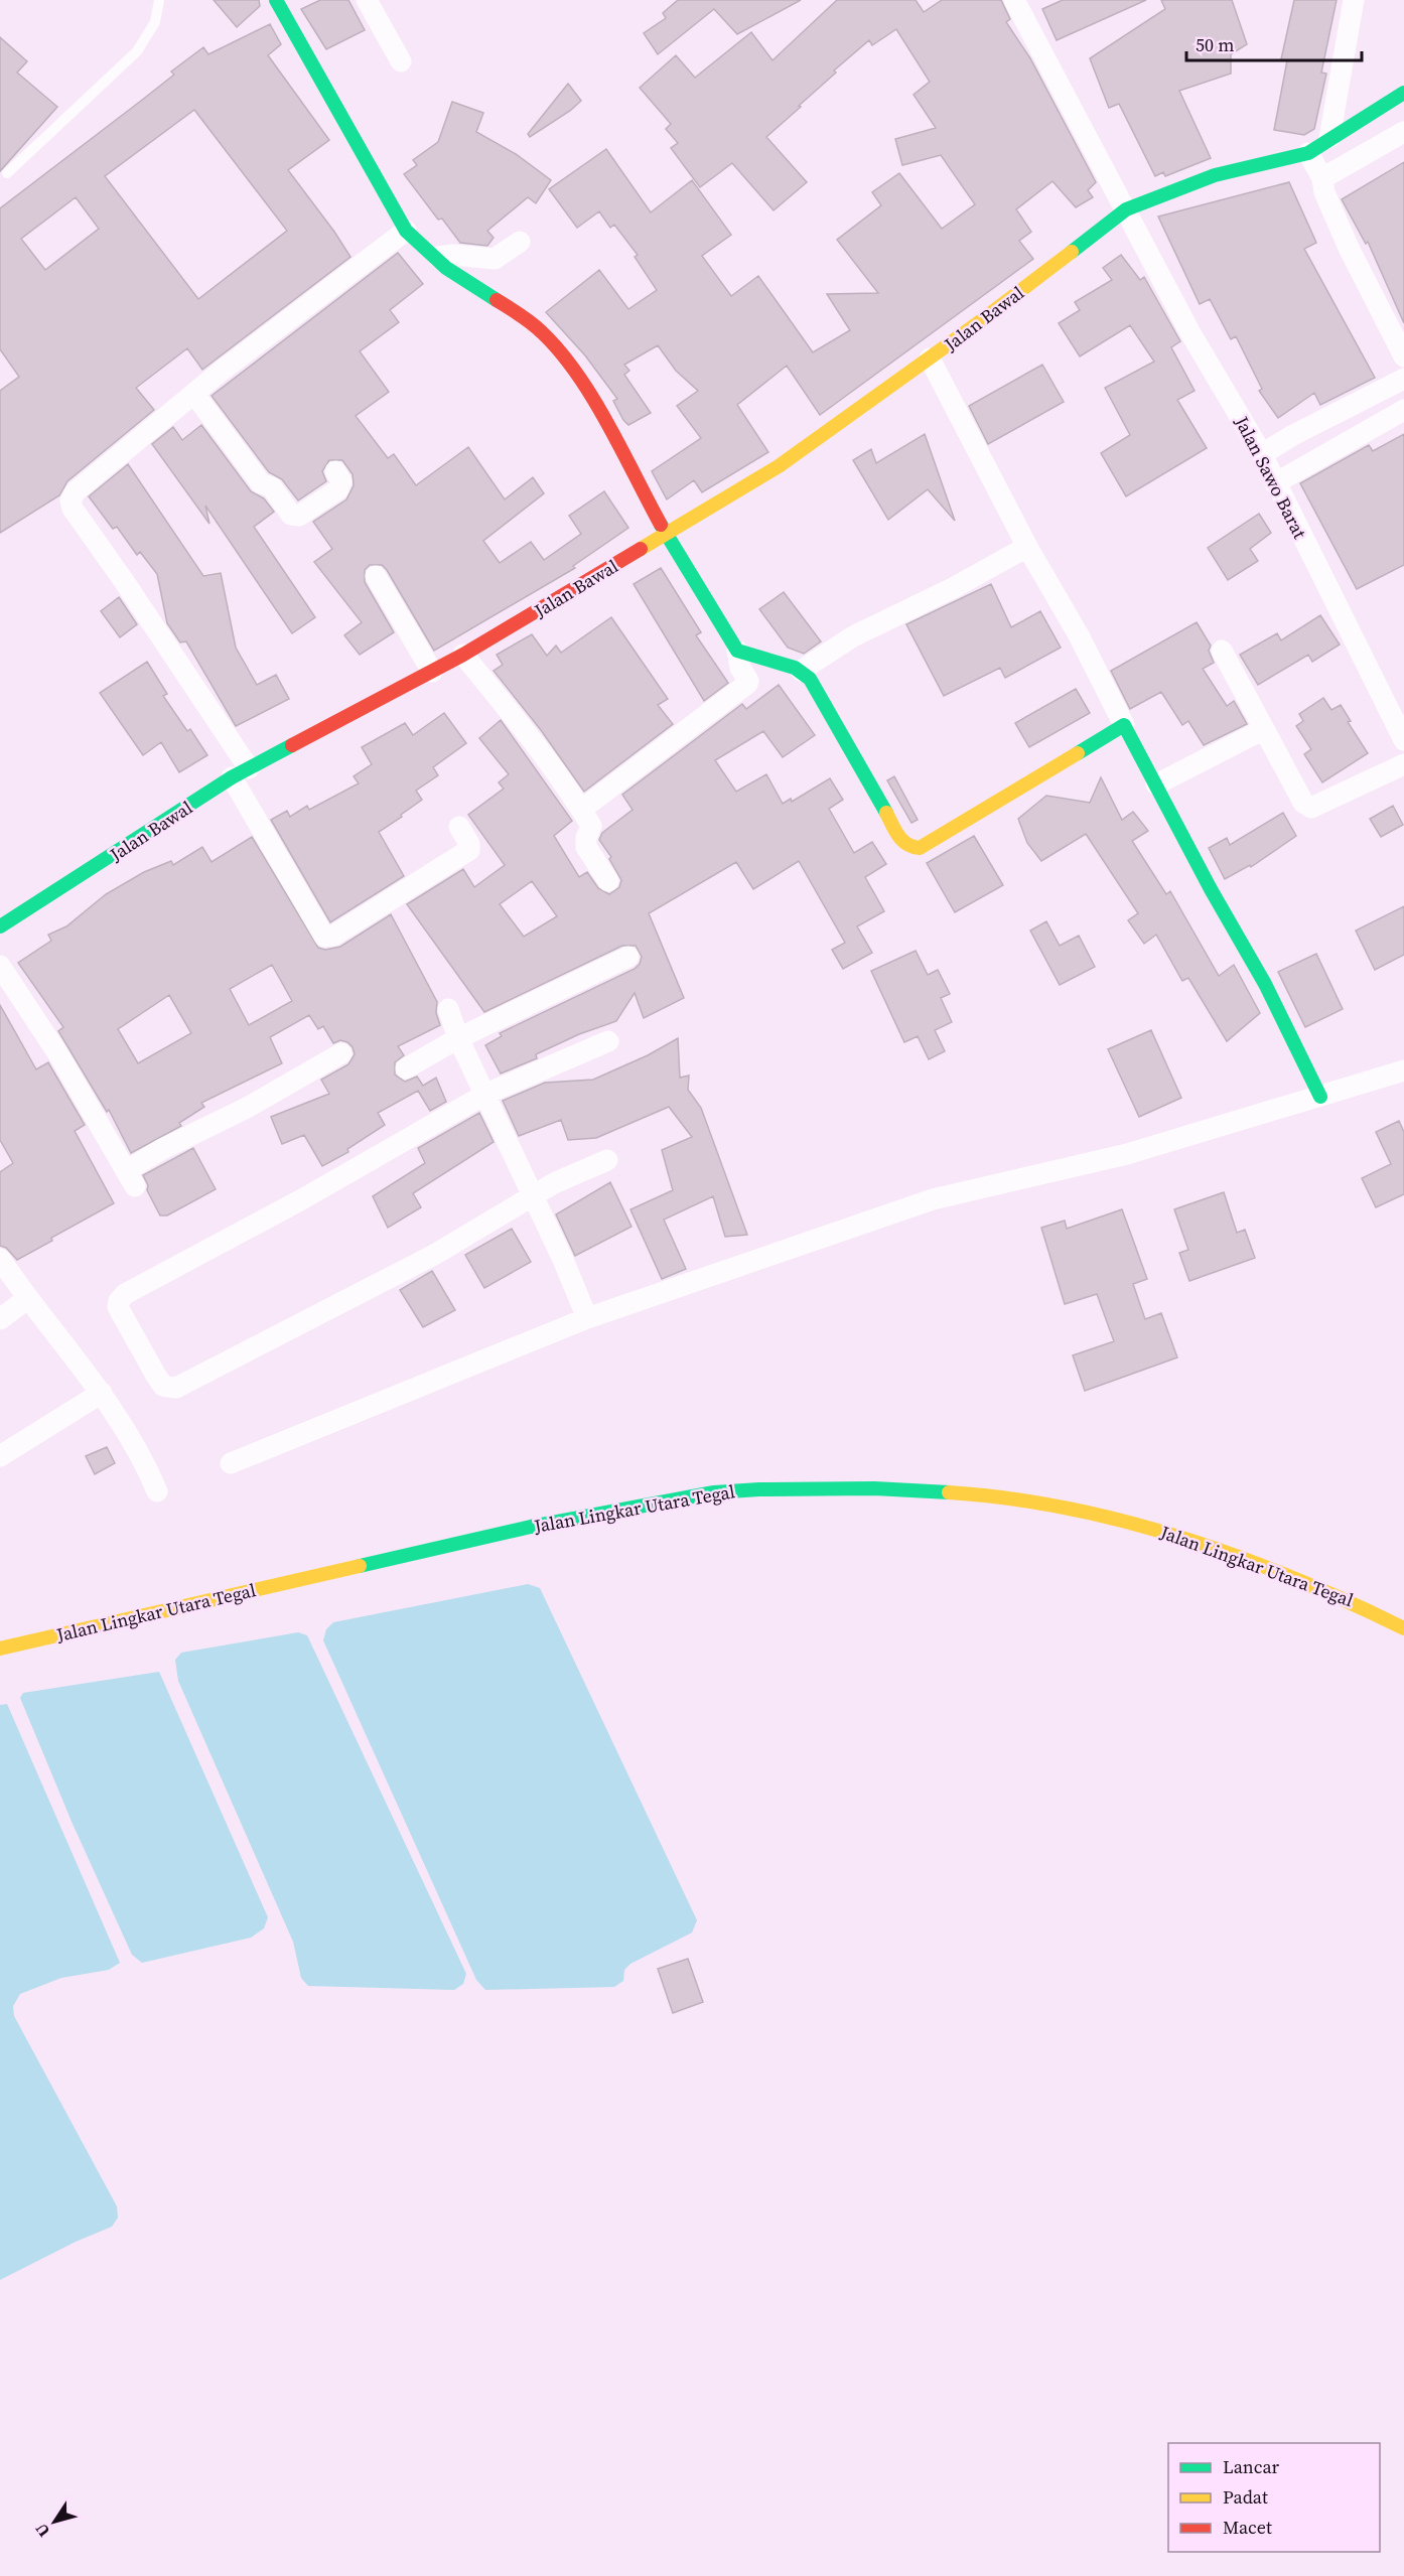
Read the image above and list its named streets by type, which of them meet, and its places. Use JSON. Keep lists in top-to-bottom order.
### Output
{
  "streets": {
    "main road": ["Jalan Bawal", "Jalan Lingkar Utara Tegal"],
    "street": ["Jalan Sawo Barat"]
  },
  "crossings": [
    ["Jalan Bawal", "Jalan Sawo Barat"]
  ],
  "legend": ["Lancar", "Padat", "Macet"],
  "scale_bar": "50 m",
  "north": "bottom left"
}
